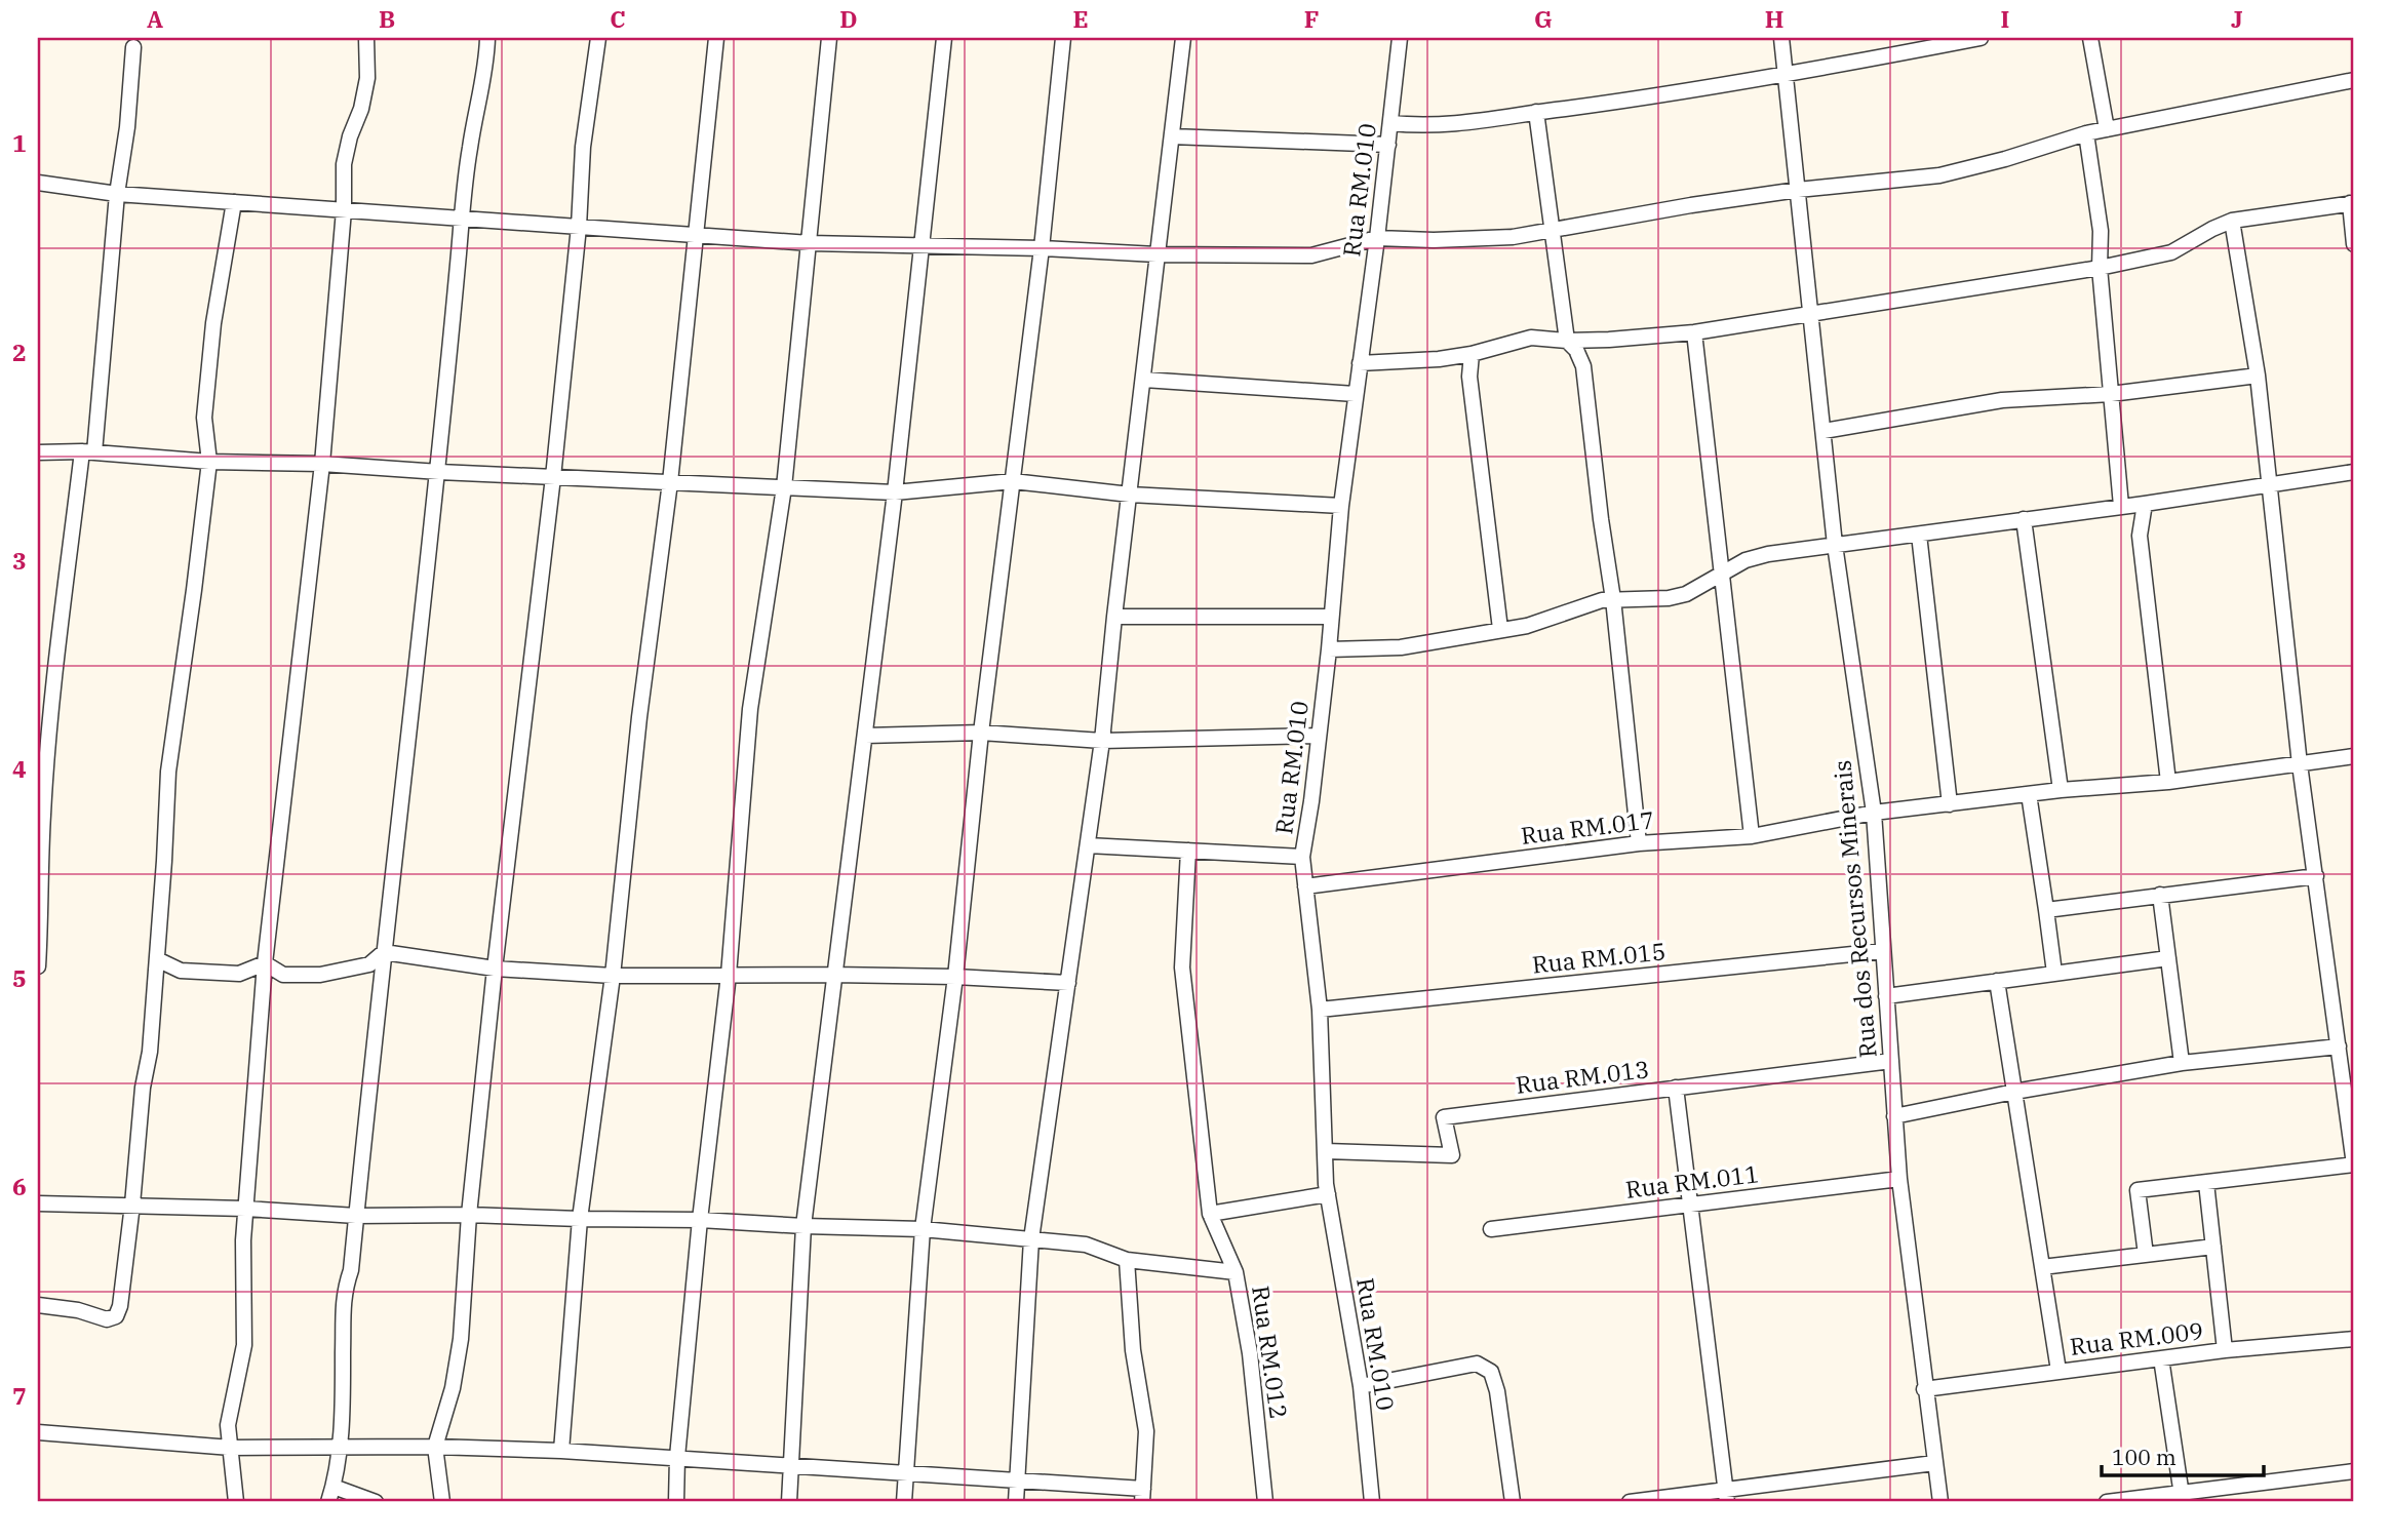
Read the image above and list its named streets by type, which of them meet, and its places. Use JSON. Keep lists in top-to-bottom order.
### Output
{
  "streets": {
    "street": [
      "Rua RM.010",
      "Rua RM.017",
      "Rua dos Recursos Minerais",
      "Rua RM.015",
      "Rua RM.013",
      "Rua RM.011",
      "Rua RM.009",
      "Rua RM.012"
    ]
  },
  "crossings": [
    ["Rua RM.010", "Rua RM.017"],
    ["Rua RM.010", "Rua RM.015"],
    ["Rua RM.010", "Rua RM.013"],
    ["Rua RM.017", "Rua dos Recursos Minerais"],
    ["Rua dos Recursos Minerais", "Rua RM.015"],
    ["Rua dos Recursos Minerais", "Rua RM.013"],
    ["Rua dos Recursos Minerais", "Rua RM.011"],
    ["Rua dos Recursos Minerais", "Rua RM.009"]
  ],
  "scale_bar": "100 m",
  "grid": {
    "columns": [
      "A",
      "B",
      "C",
      "D",
      "E",
      "F",
      "G",
      "H",
      "I",
      "J"
    ],
    "rows": [
      "1",
      "2",
      "3",
      "4",
      "5",
      "6",
      "7"
    ]
  }
}
